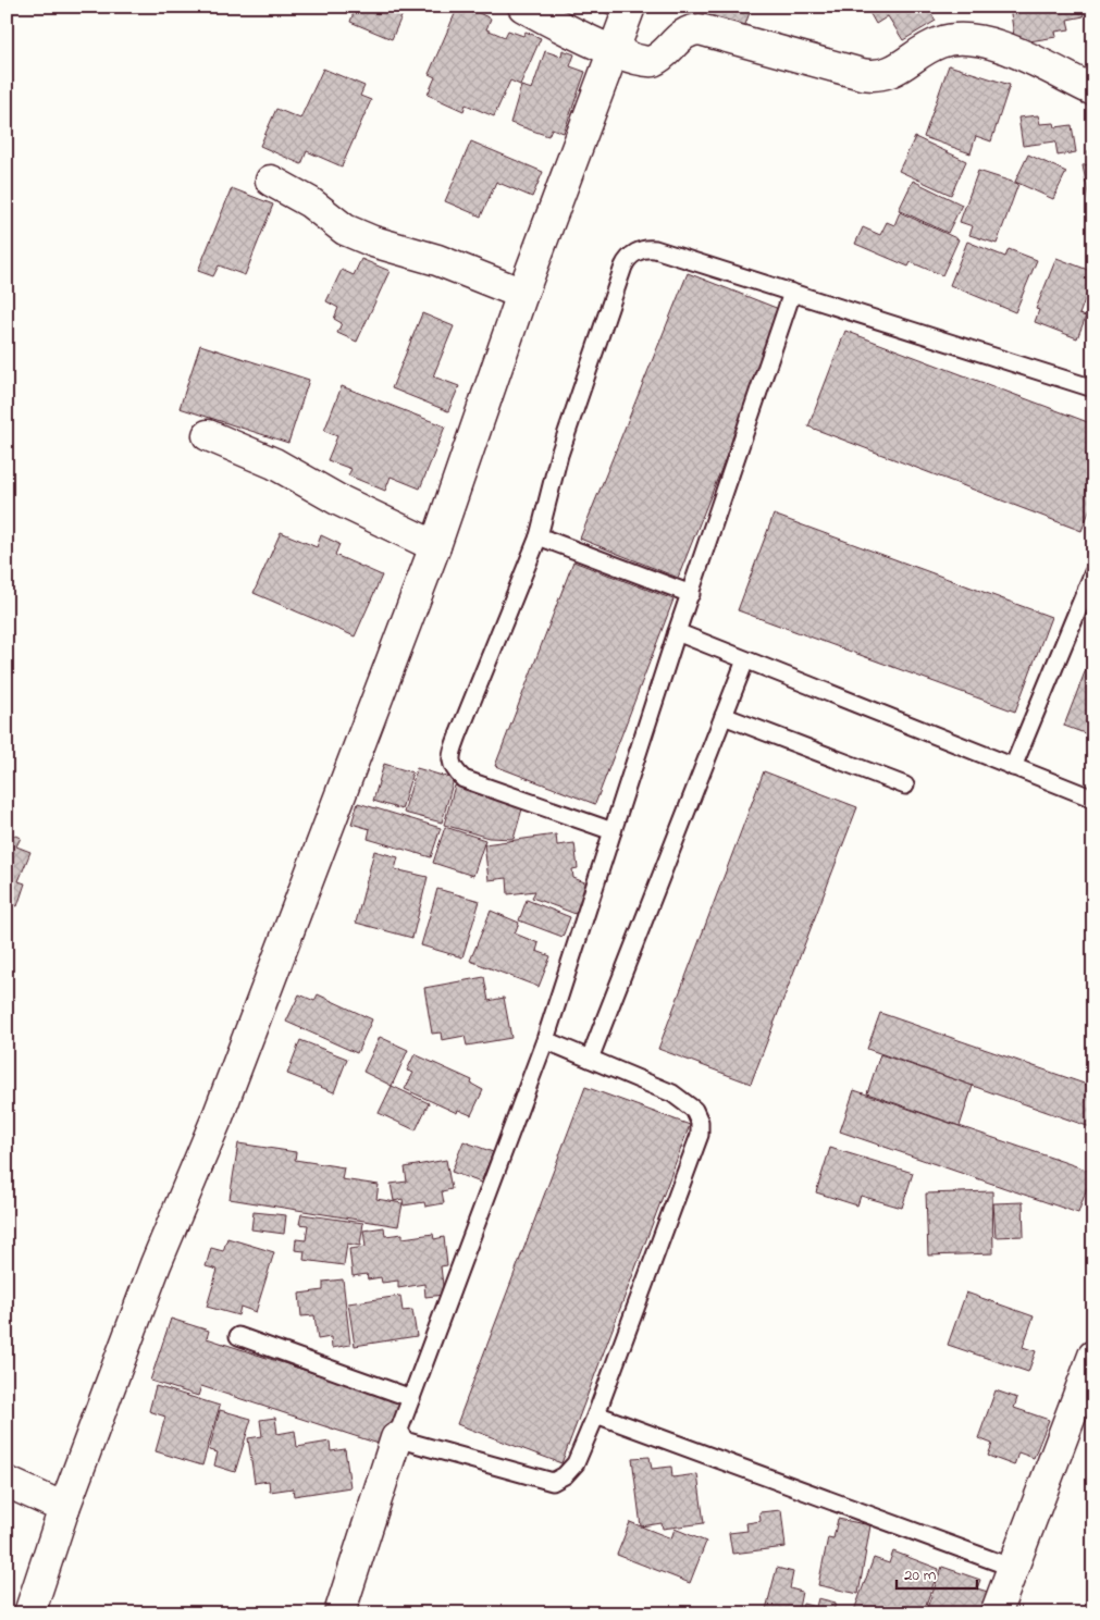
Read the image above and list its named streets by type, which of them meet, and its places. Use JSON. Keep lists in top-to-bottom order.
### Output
{
  "scale_bar": "20 m"
}
